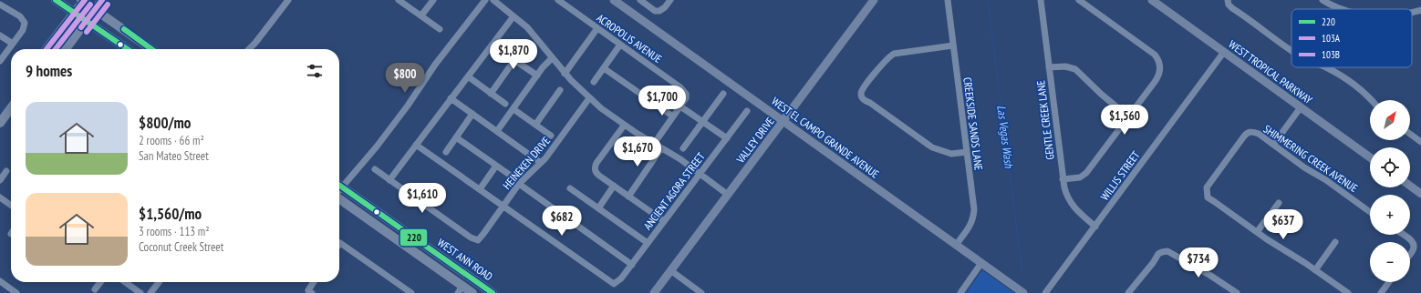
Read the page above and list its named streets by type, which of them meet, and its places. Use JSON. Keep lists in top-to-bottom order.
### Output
{
  "streets": {
    "main road": ["WEST ANN ROAD"],
    "street": [
      "ACROPOLIS AVENUE",
      "WEST TROPICAL PARKWAY",
      "GENTLE CREEK LANE",
      "CREEKSIDE SANDS LANE",
      "WEST EL CAMPO GRANDE AVENUE",
      "VALLEY DRIVE",
      "SHIMMERING CREEK AVENUE",
      "HEINEKEN DRIVE",
      "WILLIS STREET",
      "ANCIENT AGORA STREET"
    ]
  },
  "crossings": [
    ["WEST TROPICAL PARKWAY", "WILLIS STREET"],
    ["GENTLE CREEK LANE", "WILLIS STREET"],
    ["CREEKSIDE SANDS LANE", "WEST EL CAMPO GRANDE AVENUE"],
    ["WEST EL CAMPO GRANDE AVENUE", "VALLEY DRIVE"],
    ["HEINEKEN DRIVE", "ANCIENT AGORA STREET"]
  ],
  "water": ["Las Vegas Wash"],
  "lines": ["transit line 220", "transit line 103A", "transit line 103B"],
  "legend": ["220", "103A", "103B"],
  "north": "top right",
  "page": {
    "price": [
      "$1,870",
      "$800",
      "$1,700",
      "$1,560",
      "$1,670",
      "$1,610",
      "$682",
      "$637",
      "$734"
    ],
    "heading": "9 homes",
    "list": [
      {
        "name": "$800/mo",
        "note": "2 rooms · 66 m² · San Mateo Street"
      },
      {
        "name": "$1,560/mo",
        "note": "3 rooms · 113 m² · Coconut Creek Street"
      }
    ],
    "map_buttons": ["+", "−"]
  }
}
